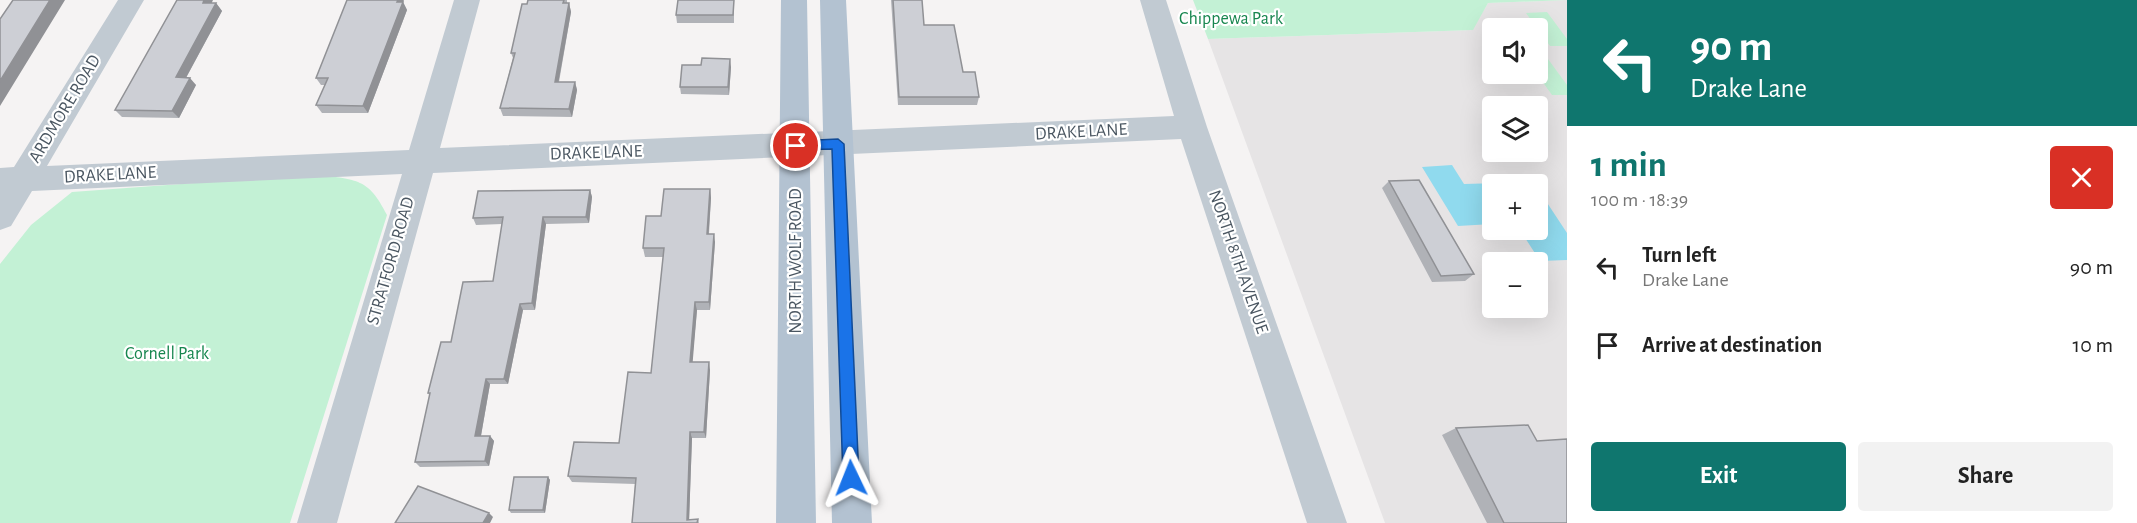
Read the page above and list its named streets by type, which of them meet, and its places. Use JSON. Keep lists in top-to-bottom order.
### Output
{
  "streets": {
    "main road": ["NORTH WOLF ROAD"],
    "street": [
      "ARDMORE ROAD",
      "DRAKE LANE",
      "STRATFORD ROAD",
      "NORTH 8TH AVENUE"
    ]
  },
  "crossings": [
    ["ARDMORE ROAD", "DRAKE LANE"],
    ["DRAKE LANE", "STRATFORD ROAD"],
    ["DRAKE LANE", "NORTH WOLF ROAD"],
    ["DRAKE LANE", "NORTH 8TH AVENUE"]
  ],
  "parks": ["Chippewa Park", "Cornell Park"],
  "page": {
    "turn": ["90 m", "Drake Lane"],
    "map_buttons": ["+", "−"],
    "heading": ["1 min", "100 m · 18:39"],
    "list": [
      {
        "name": "Turn left",
        "note": "Drake Lane",
        "value": "90 m"
      },
      {
        "name": "Arrive at destination",
        "value": "10 m"
      }
    ],
    "buttons": ["Exit", "Share"]
  }
}
